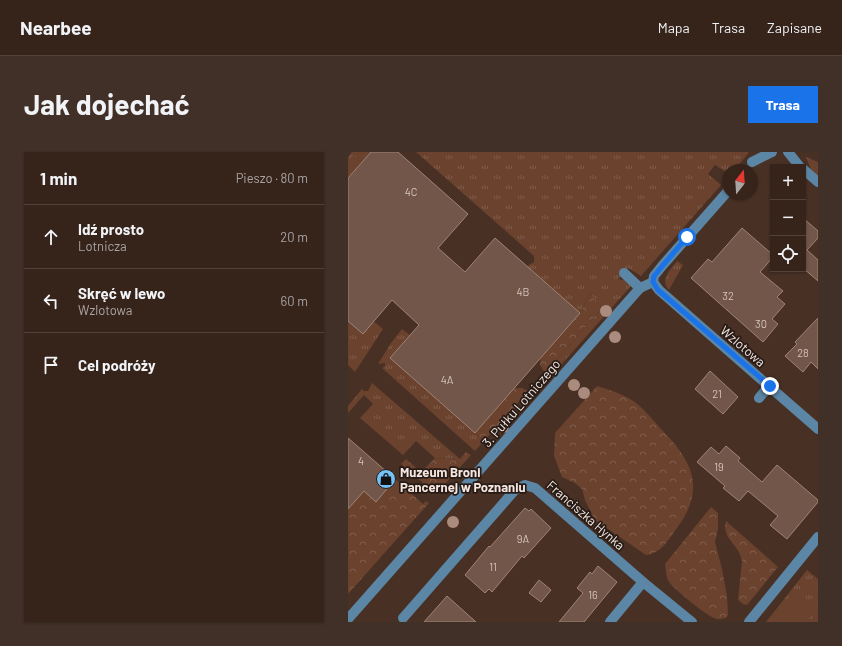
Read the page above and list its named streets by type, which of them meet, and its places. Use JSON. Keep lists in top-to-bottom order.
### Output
{
  "streets": {
    "street": ["Wzlotowa", "3. Pułku Lotniczego", "Franciszka Hynka"]
  },
  "crossings": [
    ["Wzlotowa", "3. Pułku Lotniczego"]
  ],
  "places": {
    "shop": ["Muzeum Broni Pancernej w Poznaniu"]
  },
  "house_numbers": [
    "4C",
    "4B",
    "32",
    "30",
    "28",
    "4A",
    "21",
    "4",
    "19",
    "9A",
    "11",
    "16"
  ],
  "north": "top",
  "page": {
    "header": "Nearbee",
    "nav": ["Mapa", "Trasa", "Zapisane"],
    "buttons": "Trasa",
    "title": "Jak dojechać",
    "heading": ["1 min", "Pieszo · 80 m"],
    "map_buttons": ["+", "−"],
    "list": [
      ["Idź prosto", "Lotnicza", "20 m"],
      ["Skręć w lewo", "Wzlotowa", "60 m"],
      "Cel podróży"
    ]
  }
}
